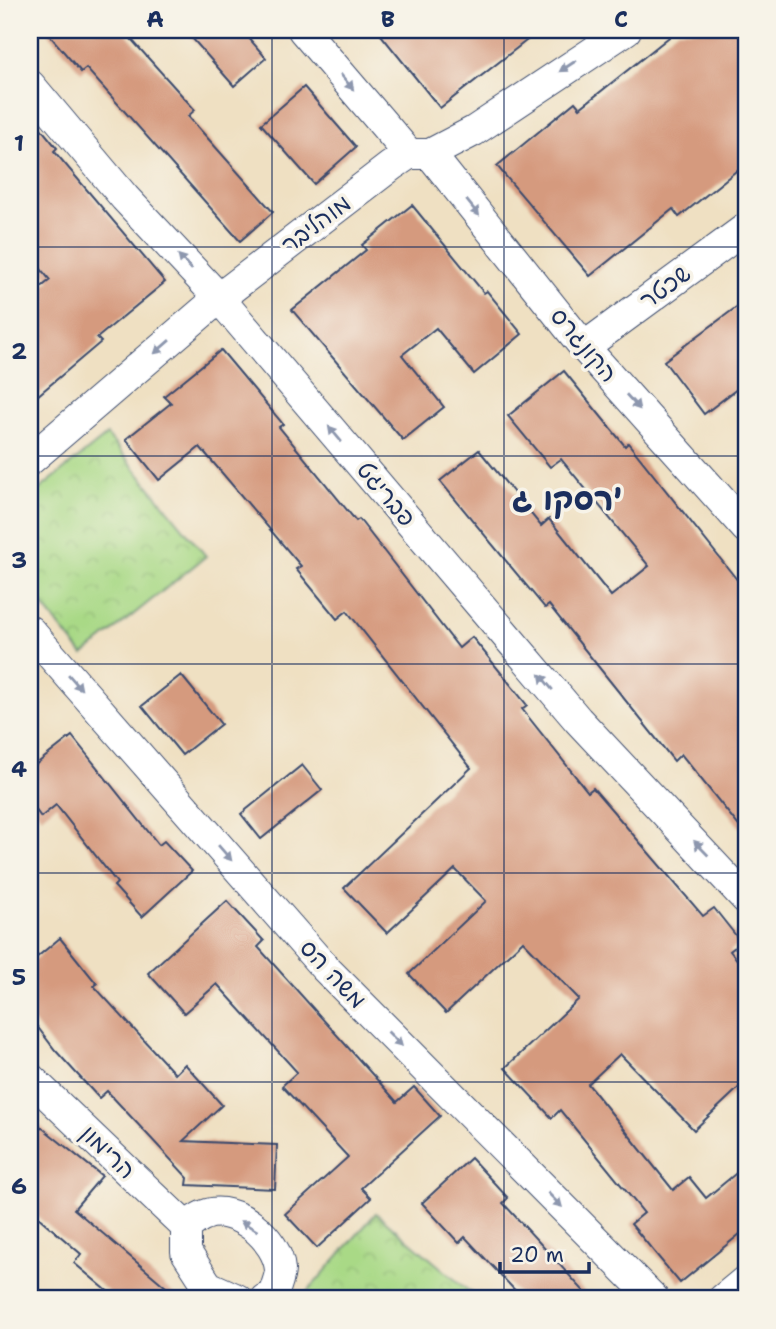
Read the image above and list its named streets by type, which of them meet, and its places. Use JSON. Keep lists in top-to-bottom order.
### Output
{
  "streets": {
    "street": [
      "מוהליבר",
      "שכטר",
      "הקונגרס",
      "פבריגט",
      "משה הס",
      "הרימון"
    ]
  },
  "crossings": [
    ["מוהליבר", "הקונגרס"],
    ["מוהליבר", "פבריגט"],
    ["שכטר", "הקונגרס"]
  ],
  "one_way": [
    "מוהליבר",
    "הקונגרס",
    "פבריגט",
    "משה הס"
  ],
  "districts": ["רסקו ג'"],
  "scale_bar": "20 m",
  "grid": {
    "columns": ["A", "B", "C"],
    "rows": [
      "1",
      "2",
      "3",
      "4",
      "5",
      "6"
    ]
  }
}
